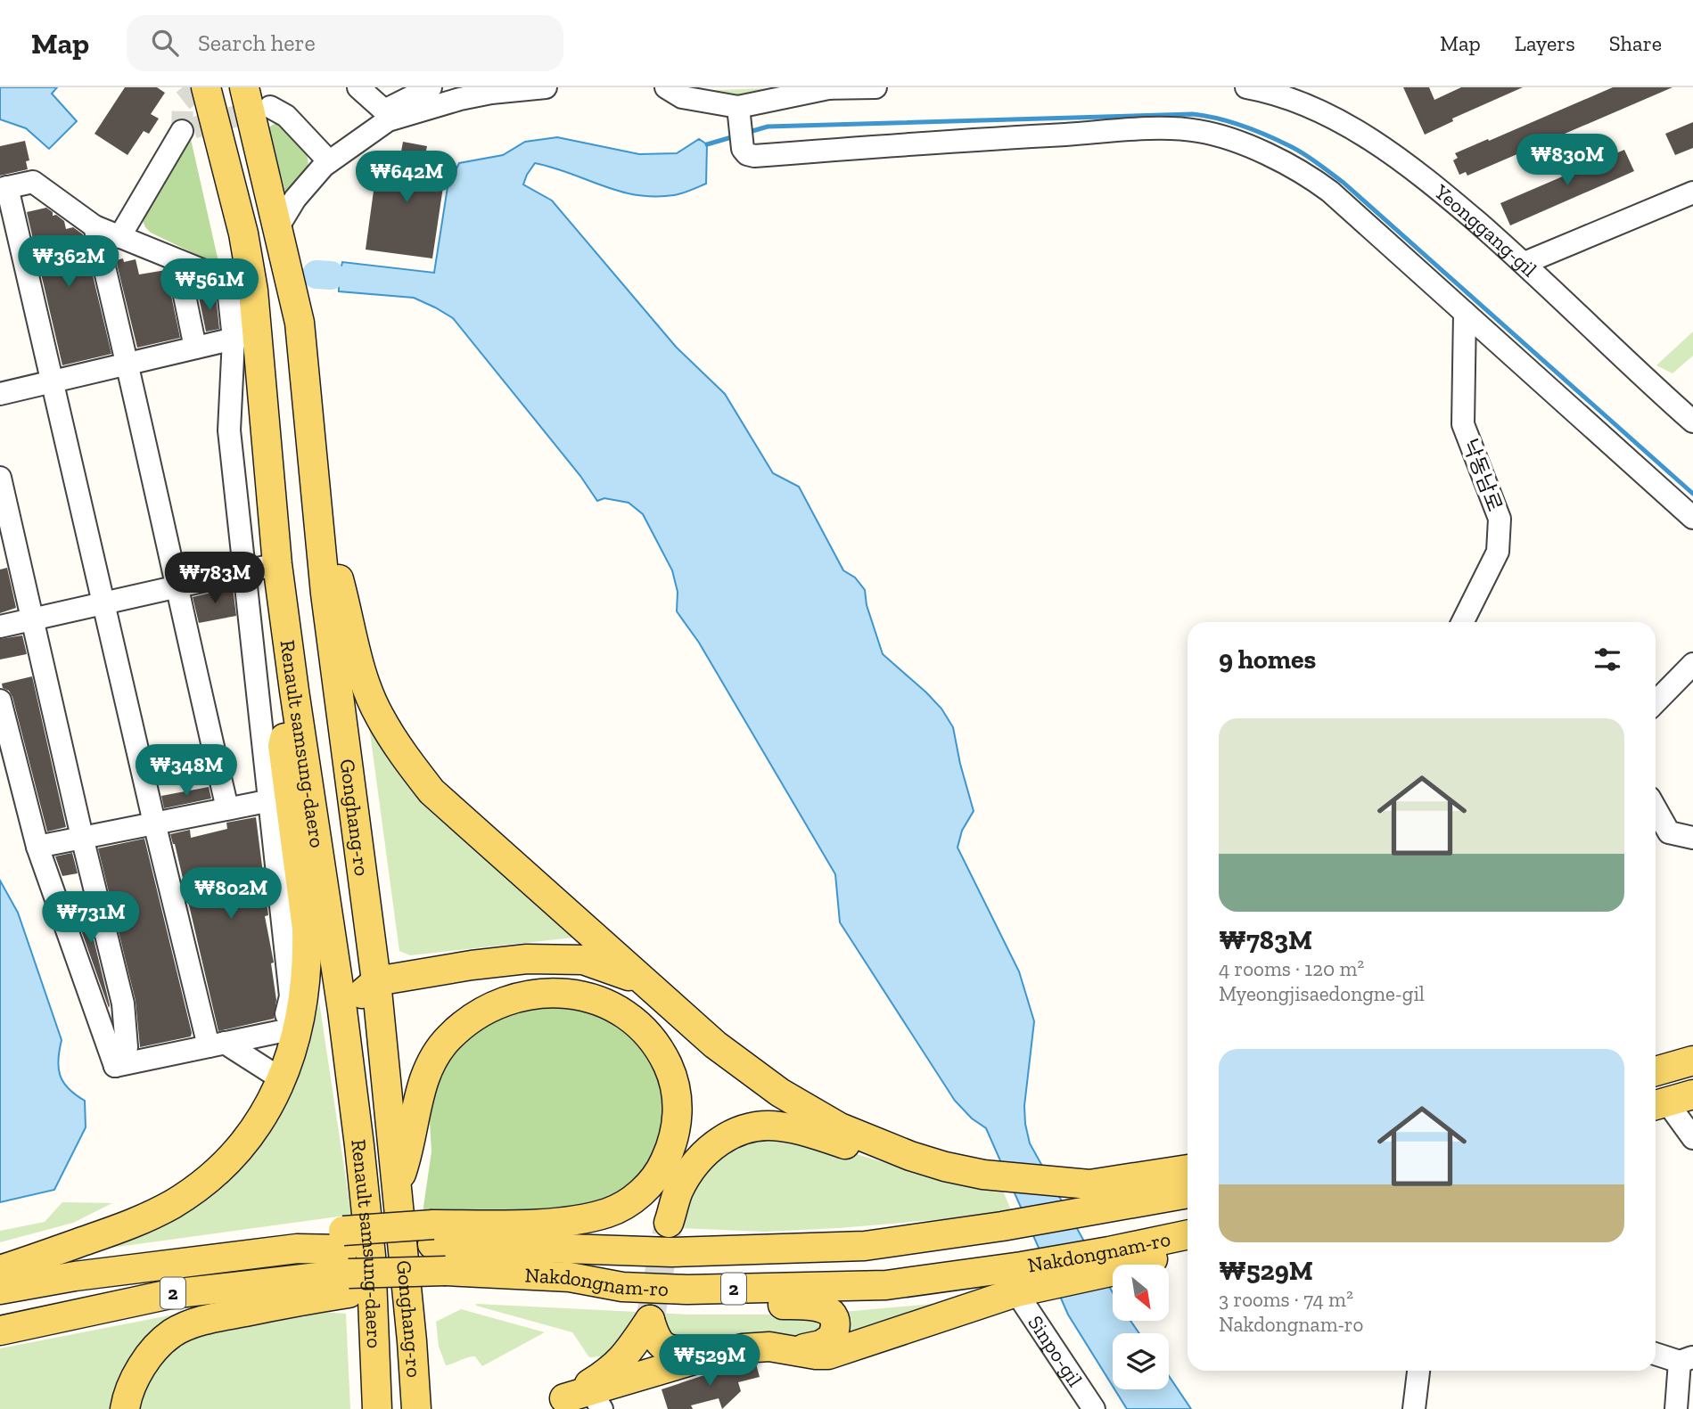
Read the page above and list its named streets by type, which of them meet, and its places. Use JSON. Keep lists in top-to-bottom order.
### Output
{
  "streets": {
    "main road": [
      "Renault samsung-daero",
      "Gonghang-ro",
      "Nakdongnam-ro",
      "2"
    ],
    "street": ["Yeonggang-gil", "낙동남로", "Sinpo-gil"]
  },
  "crossings": [
    ["Renault samsung-daero", "Gonghang-ro"],
    ["Nakdongnam-ro", "Sinpo-gil"]
  ],
  "north": "bottom right",
  "page": {
    "header": "Map",
    "search": "Search here",
    "nav": ["Map", "Layers", "Share"],
    "price": [
      "₩830M",
      "₩642M",
      "₩362M",
      "₩561M",
      "₩783M",
      "₩348M",
      "₩802M",
      "₩731M",
      "₩529M"
    ],
    "heading": "9 homes",
    "list": [
      {
        "name": "₩783M",
        "note": "4 rooms · 120 m² · Myeongjisaedongne-gil"
      },
      {
        "name": "₩529M",
        "note": "3 rooms · 74 m² · Nakdongnam-ro"
      }
    ]
  }
}
